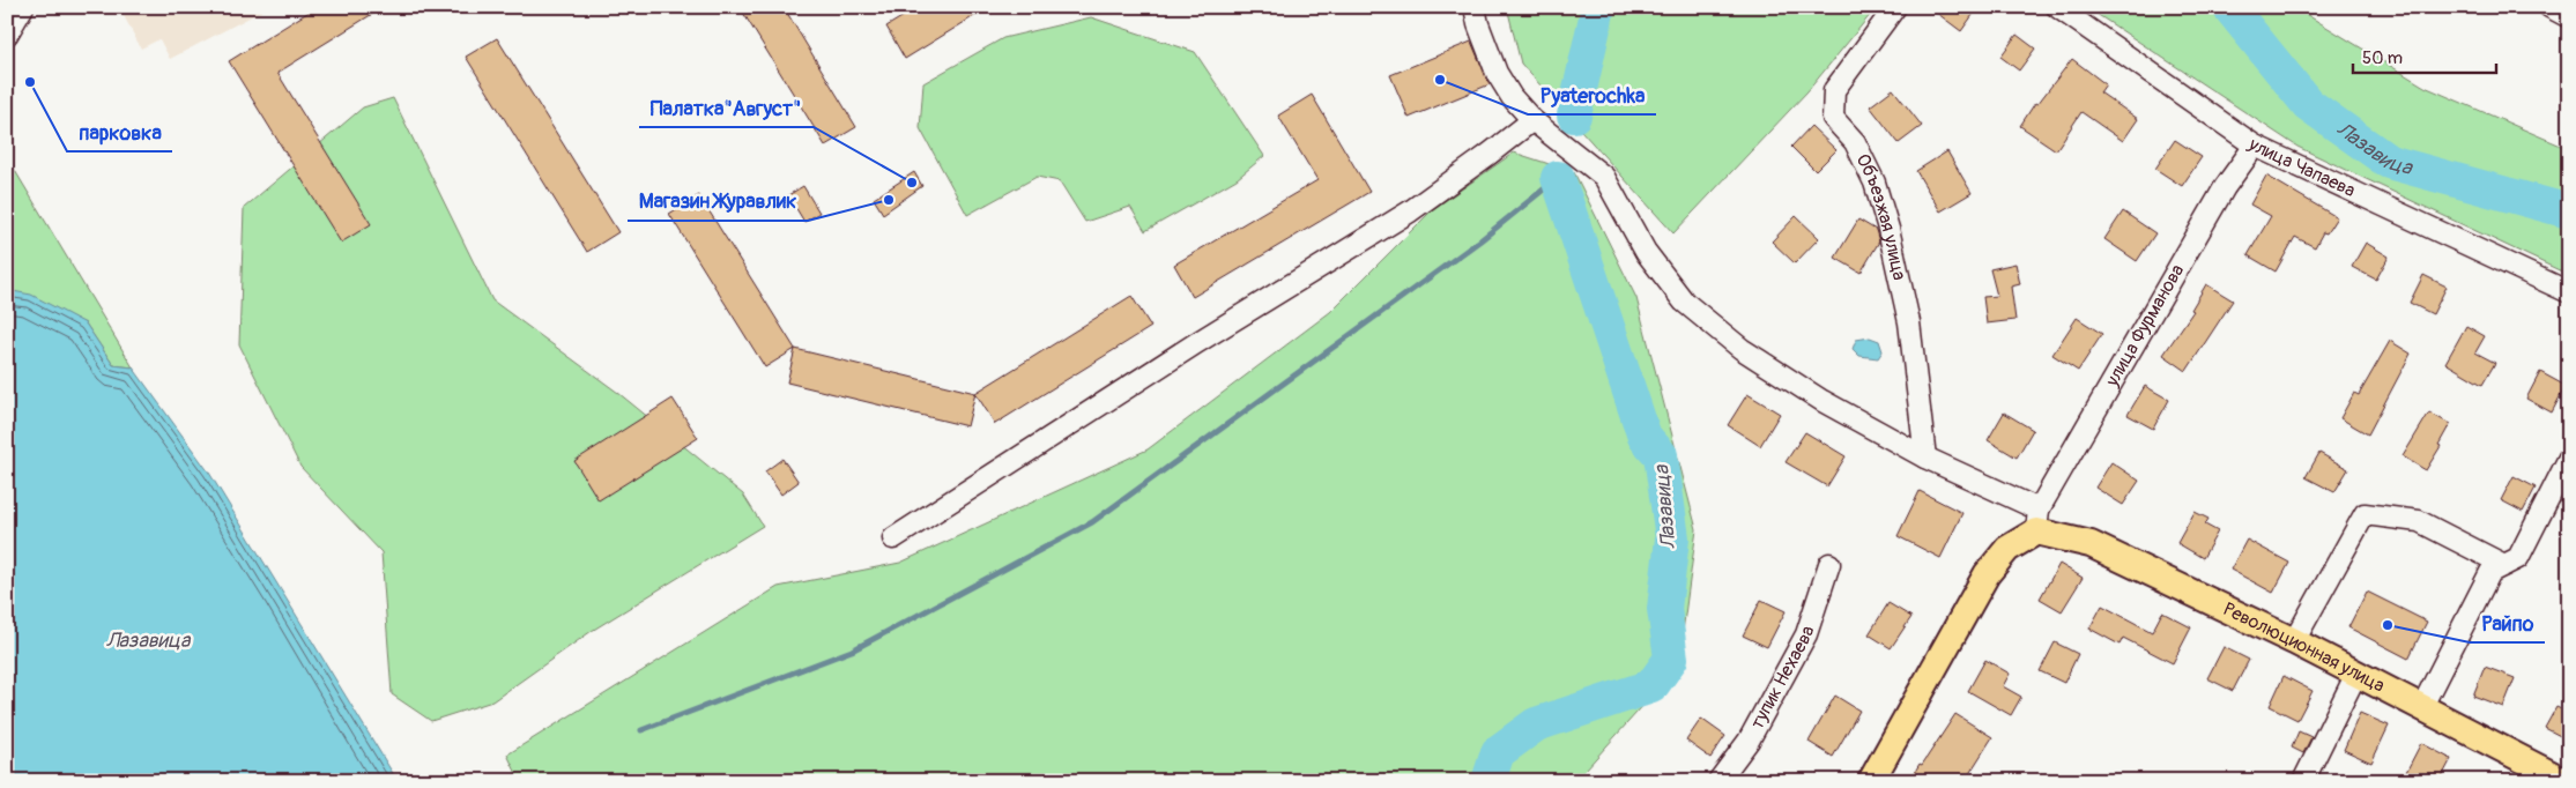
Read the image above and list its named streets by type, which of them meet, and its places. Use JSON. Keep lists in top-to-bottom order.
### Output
{
  "streets": {
    "main road": ["улица Фурманова", "Революционная улица"],
    "street": ["улица Чапаева", "Объезжая улица", "тупик Нехаева"]
  },
  "crossings": [
    ["улица Чапаева", "улица Фурманова"],
    ["улица Фурманова", "Революционная улица"]
  ],
  "water": ["Лазавица"],
  "places": [
    "Pyaterochka",
    "парковка",
    "Палатка\"Август\"",
    "Магазин Журавлик",
    "Райпо"
  ],
  "scale_bar": "50 m"
}
